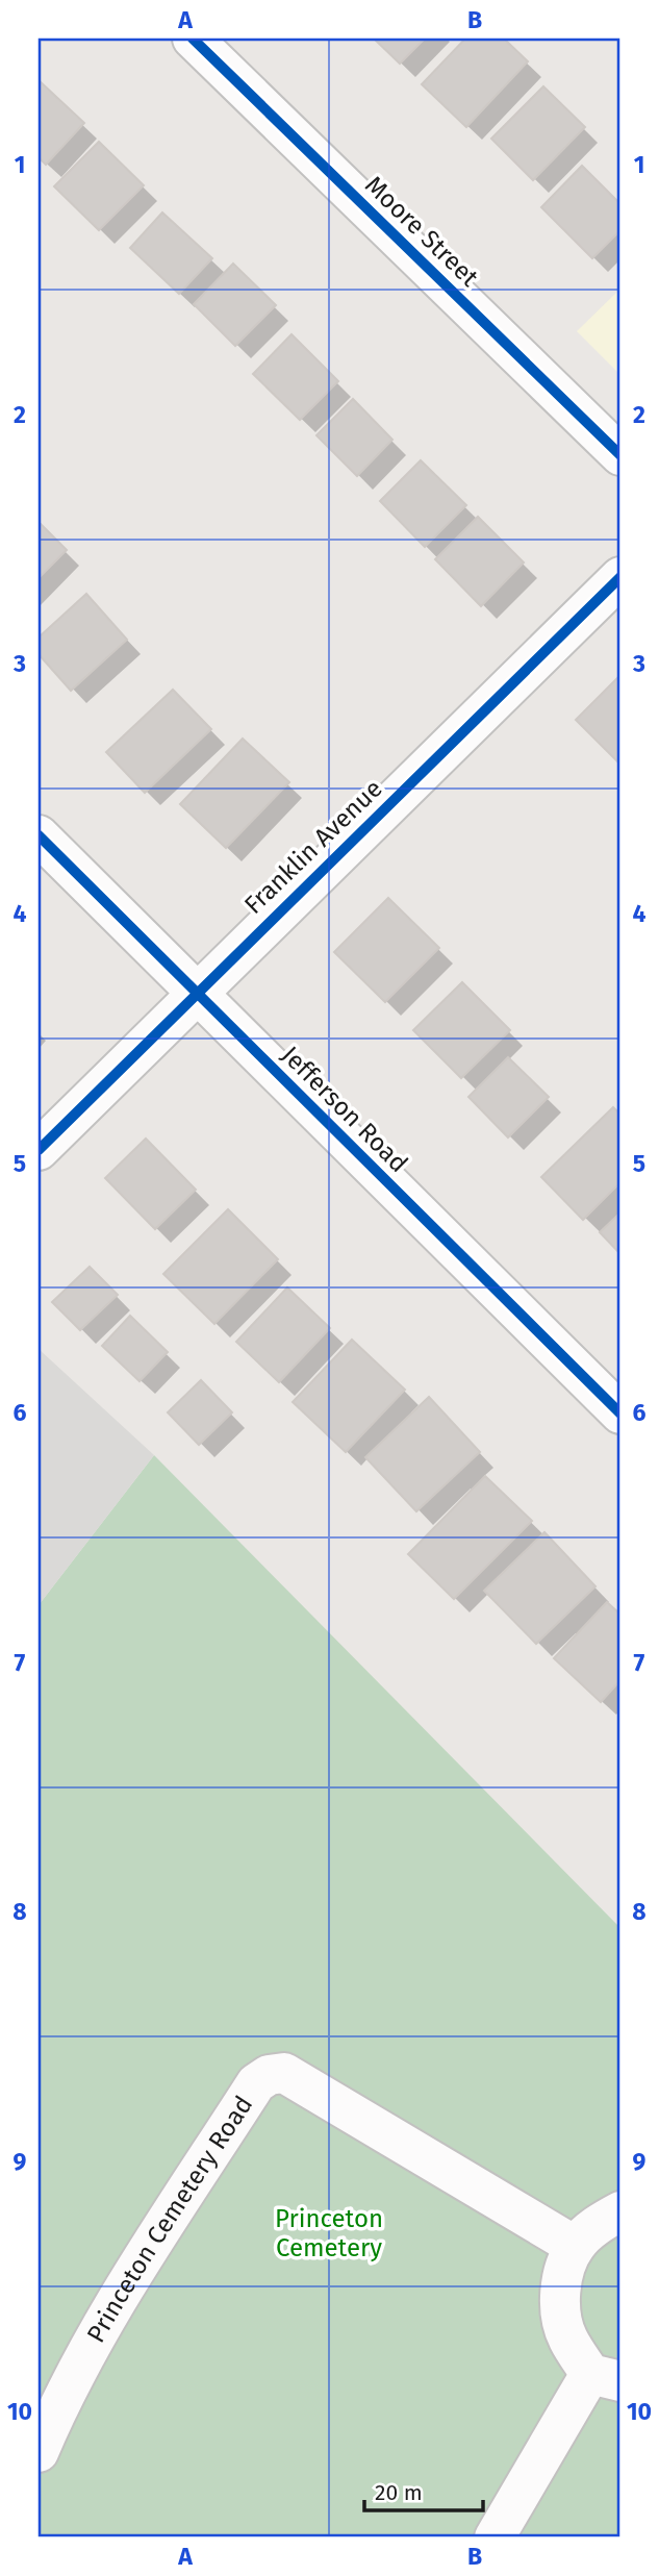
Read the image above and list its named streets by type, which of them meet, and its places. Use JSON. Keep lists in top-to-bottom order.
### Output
{
  "streets": {
    "street": [
      "Moore Street",
      "Franklin Avenue",
      "Jefferson Road",
      "Princeton Cemetery Road"
    ]
  },
  "crossings": [
    ["Franklin Avenue", "Jefferson Road"]
  ],
  "parks": ["Princeton Cemetery"],
  "scale_bar": "20 m",
  "grid": {
    "columns": ["A", "B"],
    "rows": [
      "1",
      "2",
      "3",
      "4",
      "5",
      "6",
      "7",
      "8",
      "9",
      "10"
    ]
  }
}
